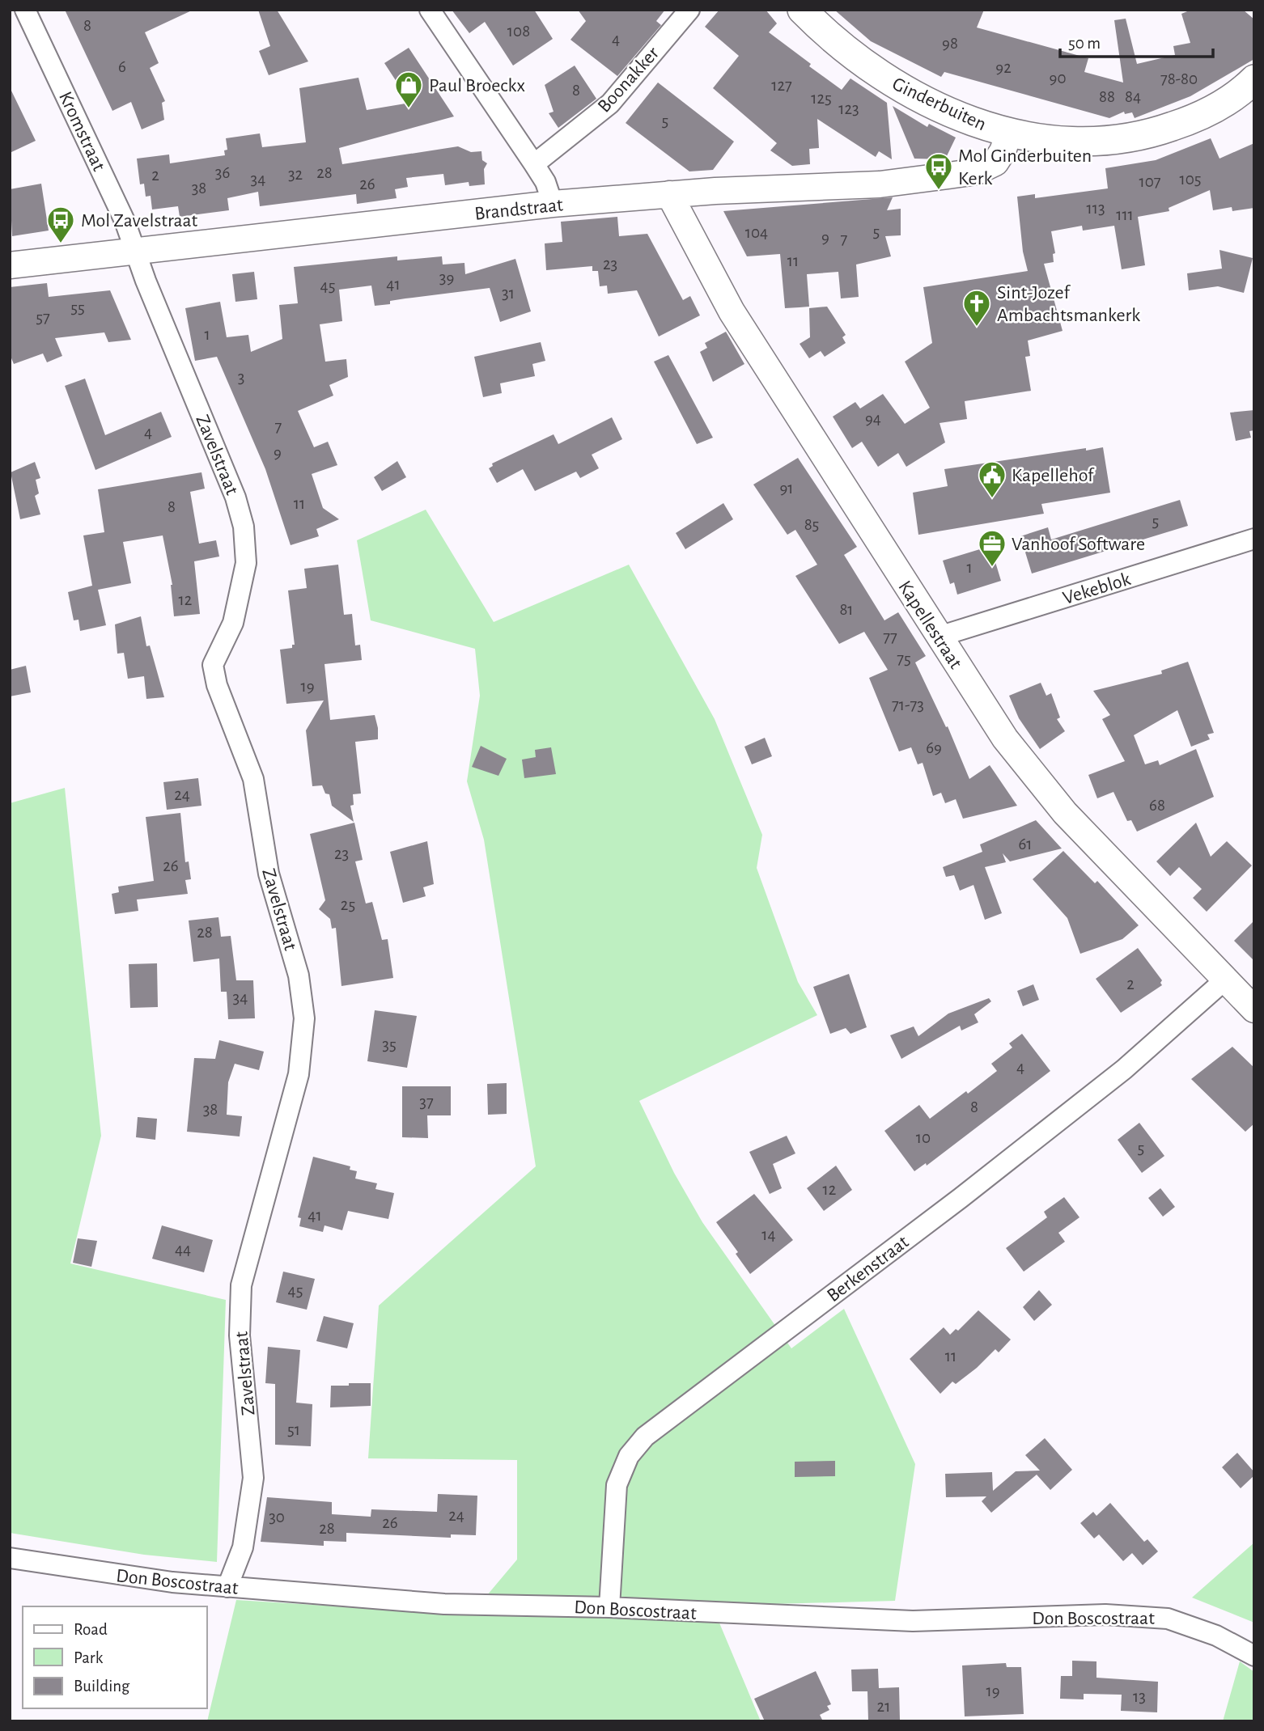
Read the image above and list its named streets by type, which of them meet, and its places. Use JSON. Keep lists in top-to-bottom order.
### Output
{
  "streets": {
    "main road": ["Ginderbuiten"],
    "street": [
      "Boonakker",
      "Kromstraat",
      "Brandstraat",
      "Zavelstraat",
      "Vekeblok",
      "Kapellestraat",
      "Berkenstraat",
      "Don Boscostraat"
    ]
  },
  "crossings": [
    ["Ginderbuiten", "Brandstraat"],
    ["Kromstraat", "Brandstraat"],
    ["Kromstraat", "Zavelstraat"],
    ["Brandstraat", "Zavelstraat"],
    ["Brandstraat", "Kapellestraat"],
    ["Zavelstraat", "Don Boscostraat"],
    ["Vekeblok", "Kapellestraat"],
    ["Kapellestraat", "Berkenstraat"],
    ["Berkenstraat", "Don Boscostraat"]
  ],
  "places": {
    "shop": ["Paul Broeckx"],
    "bus stop": ["Mol Ginderbuiten Kerk", "Mol Zavelstraat"],
    "church": ["Sint-Jozef Ambachtsmankerk"],
    "public building": ["Kapellehof"],
    "office": ["Vanhoof Software"]
  },
  "house_numbers": [
    "8",
    "108",
    "4",
    "98",
    "6",
    "92",
    "90",
    "78-80",
    "127",
    "8",
    "88",
    "84",
    "125",
    "123",
    "5",
    "36",
    "28",
    "32",
    "2",
    "34",
    "105",
    "107",
    "26",
    "38",
    "113",
    "111",
    "5",
    "104",
    "9",
    "7",
    "11",
    "23",
    "39",
    "41",
    "45",
    "31",
    "55",
    "57",
    "1",
    "3",
    "94",
    "7",
    "4",
    "9",
    "91",
    "11",
    "8",
    "5",
    "85",
    "1",
    "12",
    "81",
    "77",
    "75",
    "19",
    "71-73",
    "69",
    "24",
    "68",
    "61",
    "23",
    "26",
    "25",
    "28",
    "2",
    "34",
    "35",
    "4",
    "37",
    "8",
    "38",
    "10",
    "5",
    "12",
    "41",
    "14",
    "44",
    "45",
    "11",
    "51",
    "24",
    "30",
    "26",
    "28",
    "19",
    "13",
    "21"
  ],
  "legend": ["Road", "Park", "Building"],
  "scale_bar": "50 m"
}
